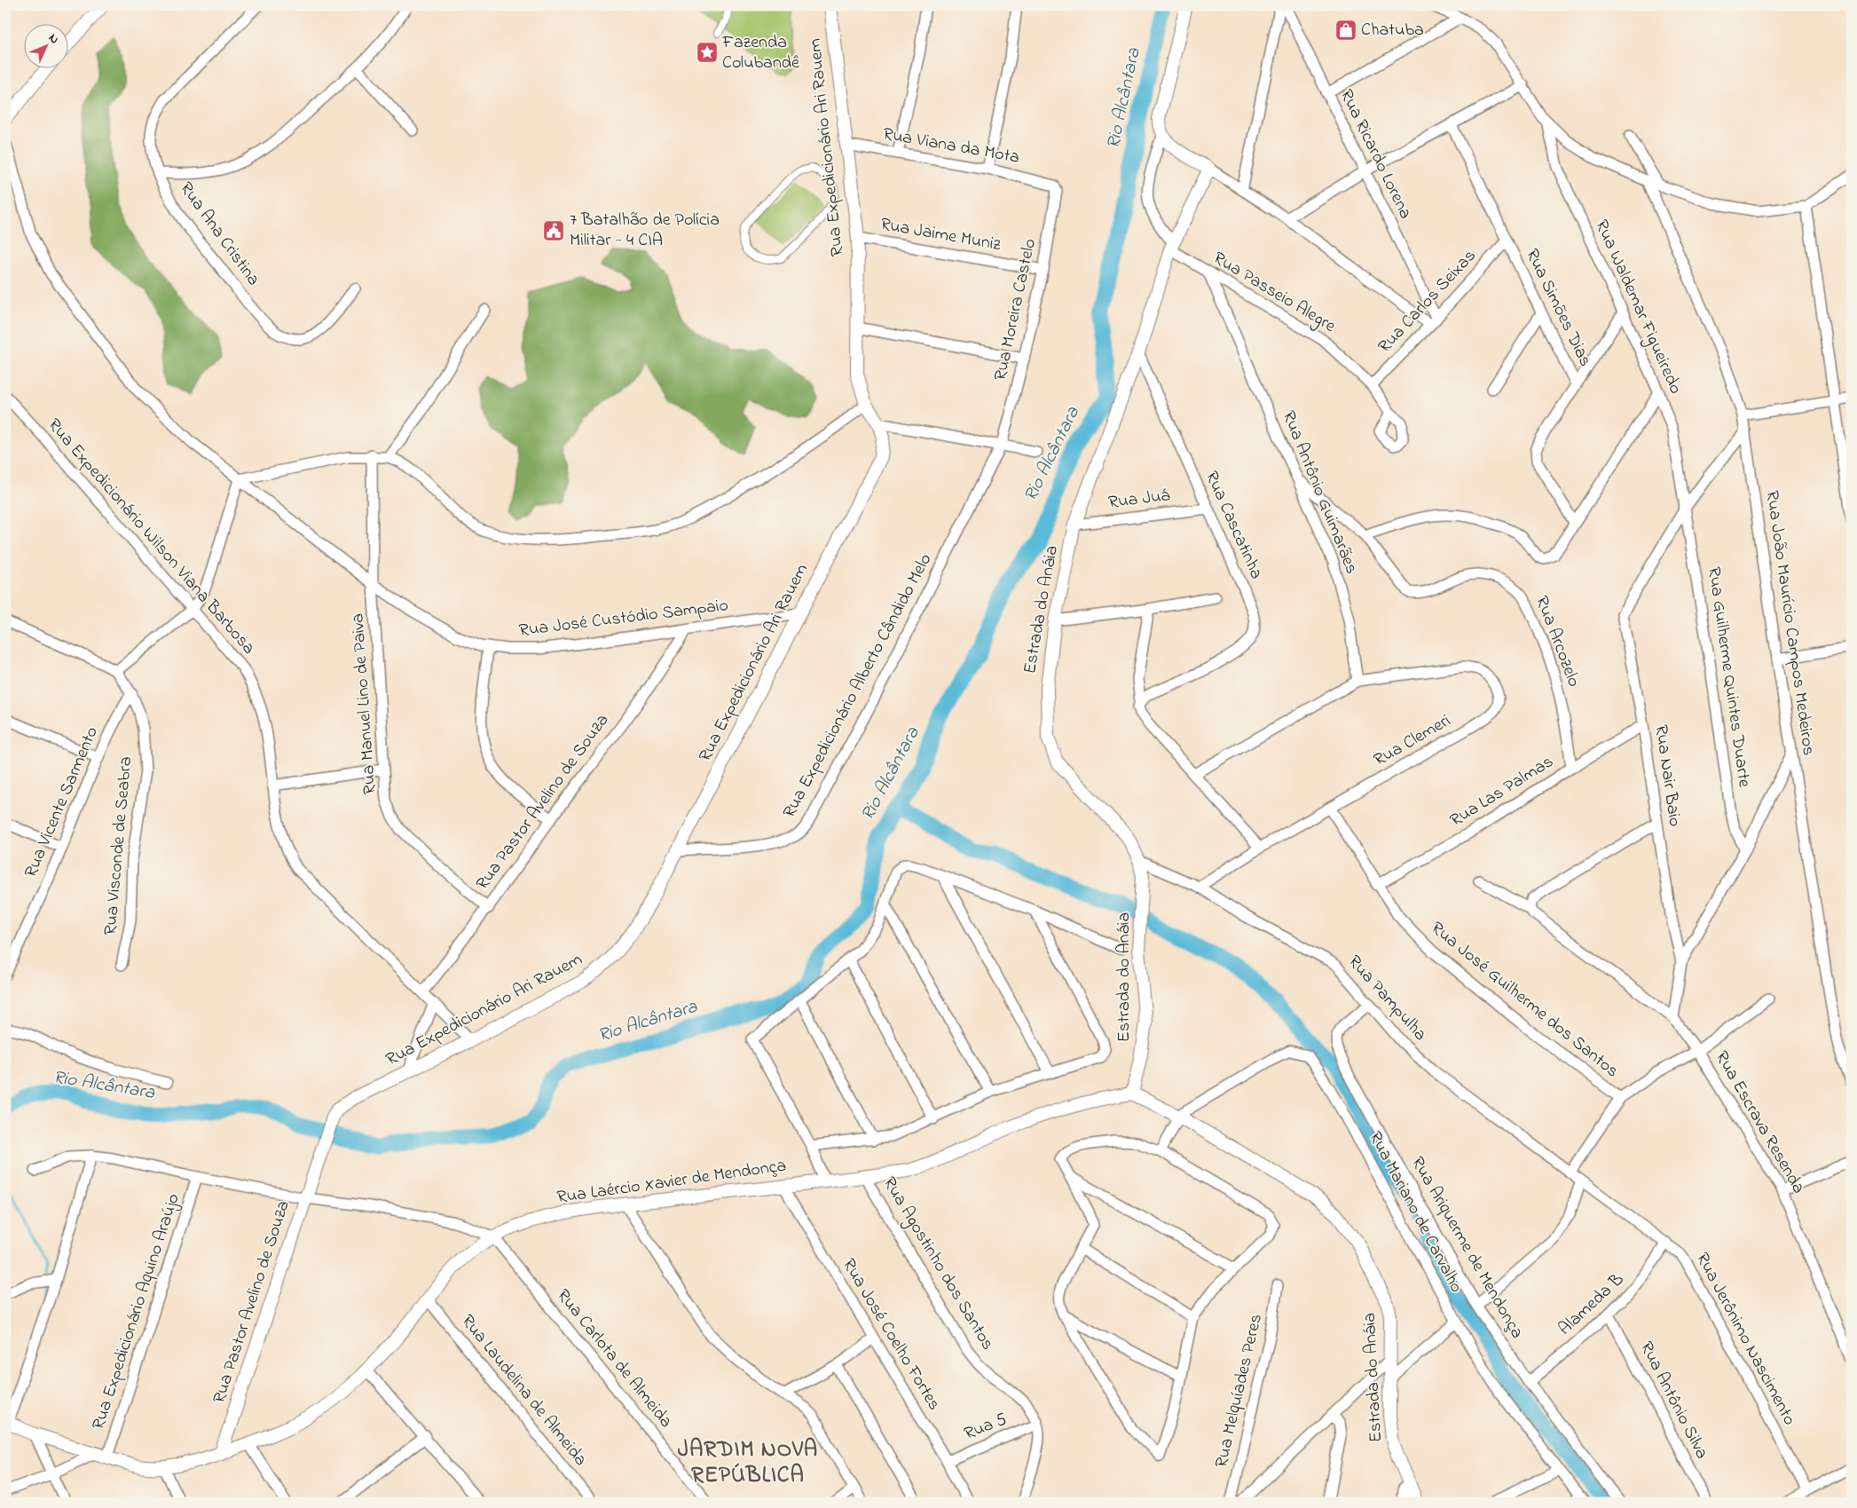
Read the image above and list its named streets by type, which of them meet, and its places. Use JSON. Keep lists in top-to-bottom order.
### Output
{
  "streets": {
    "street": [
      "Rua Viana da Mota",
      "Rua Expedicionário Ari Rauem",
      "Rua Ricardo Lorena",
      "Rua Ana Cristina",
      "Rua Jaime Muniz",
      "Rua Passeio Alegre",
      "Rua Carlos Seixas",
      "Rua Waldemar Figueiredo",
      "Rua Simões Dias",
      "Rua Moreira Castelo",
      "Rua Antônio Guimarães",
      "Rua Juá",
      "Rua Cascatinha",
      "Rua Expedicionário Wilson Viana Barbosa",
      "Estrada do Anáia",
      "Rua José Custódio Sampaio",
      "Rua João Maurício Campos Medeiros",
      "Rua Arcozelo",
      "Rua Guilherme Quintes Duarte",
      "Rua Expedicionário Alberto Cândido Melo",
      "Rua Manuel Lino de Paiva",
      "Rua Clemeri",
      "Rua Nair Baio",
      "Rua Las Palmas",
      "Rua Vicente Sarmento",
      "Rua Pastor Avelino de Souza",
      "Rua Visconde de Seabra",
      "Rua Pampulha",
      "Rua José Guilherme dos Santos",
      "Rua Escrava Resenda",
      "Rua Laércio Xavier de Mendonça",
      "Rua Mariano de Carvalho",
      "Rua Ariquerme de Mendonça",
      "Rua Agostinho dos Santos",
      "Alameda B",
      "Rua Expedicionário Aquino Araújo",
      "Rua José Coelho Fortes",
      "Rua Jerônimo Nascimento",
      "Rua Carlota de Almeida",
      "Rua Laudelina de Almeida",
      "Rua Melquíades Peres",
      "Rua Antônio Silva",
      "Rua 5"
    ]
  },
  "crossings": [
    ["Rua Viana da Mota", "Rua Expedicionário Ari Rauem"],
    ["Rua Viana da Mota", "Rua Moreira Castelo"],
    ["Rua Expedicionário Ari Rauem", "Rua Jaime Muniz"],
    ["Rua Expedicionário Ari Rauem", "Rua Expedicionário Wilson Viana Barbosa"],
    ["Rua Expedicionário Ari Rauem", "Rua José Custódio Sampaio"],
    ["Rua Expedicionário Ari Rauem", "Rua Expedicionário Alberto Cândido Melo"],
    ["Rua Expedicionário Ari Rauem", "Rua Pastor Avelino de Souza"],
    ["Rua Ricardo Lorena", "Rua Carlos Seixas"],
    ["Rua Jaime Muniz", "Rua Moreira Castelo"],
    ["Rua Passeio Alegre", "Rua Carlos Seixas"],
    ["Rua Passeio Alegre", "Rua Antônio Guimarães"],
    ["Rua Passeio Alegre", "Estrada do Anáia"],
    ["Rua Carlos Seixas", "Rua Simões Dias"],
    ["Rua Waldemar Figueiredo", "Rua Guilherme Quintes Duarte"],
    ["Rua Waldemar Figueiredo", "Rua Nair Baio"],
    ["Rua Moreira Castelo", "Rua Expedicionário Alberto Cândido Melo"],
    ["Rua Antônio Guimarães", "Rua Arcozelo"],
    ["Rua Antônio Guimarães", "Rua Clemeri"],
    ["Rua Juá", "Rua Cascatinha"],
    ["Rua Juá", "Estrada do Anáia"],
    ["Rua Cascatinha", "Estrada do Anáia"],
    ["Rua Expedicionário Wilson Viana Barbosa", "Rua Pastor Avelino de Souza"],
    ["Estrada do Anáia", "Rua Pampulha"],
    ["Estrada do Anáia", "Rua Laércio Xavier de Mendonça"],
    ["Estrada do Anáia", "Rua Mariano de Carvalho"],
    ["Rua José Custódio Sampaio", "Rua Manuel Lino de Paiva"],
    ["Rua José Custódio Sampaio", "Rua Pastor Avelino de Souza"],
    ["Rua João Maurício Campos Medeiros", "Rua Nair Baio"],
    ["Rua Arcozelo", "Rua Las Palmas"],
    ["Rua Guilherme Quintes Duarte", "Rua Nair Baio"],
    ["Rua Manuel Lino de Paiva", "Rua Pastor Avelino de Souza"],
    ["Rua Clemeri", "Rua Pampulha"],
    ["Rua Clemeri", "Rua José Guilherme dos Santos"],
    ["Rua Nair Baio", "Rua Las Palmas"],
    ["Rua Las Palmas", "Rua José Guilherme dos Santos"],
    ["Rua Vicente Sarmento", "Rua Visconde de Seabra"],
    ["Rua Pastor Avelino de Souza", "Rua Laércio Xavier de Mendonça"],
    ["Rua Pampulha", "Rua Ariquerme de Mendonça"],
    ["Rua Pampulha", "Rua Jerônimo Nascimento"],
    ["Rua Laércio Xavier de Mendonça", "Rua Agostinho dos Santos"],
    ["Rua Laércio Xavier de Mendonça", "Rua Expedicionário Aquino Araújo"],
    ["Rua Laércio Xavier de Mendonça", "Rua José Coelho Fortes"],
    ["Rua Laércio Xavier de Mendonça", "Rua Carlota de Almeida"],
    ["Rua Laércio Xavier de Mendonça", "Rua Laudelina de Almeida"],
    ["Rua Ariquerme de Mendonça", "Alameda B"],
    ["Rua Agostinho dos Santos", "Rua 5"],
    ["Alameda B", "Rua Jerônimo Nascimento"],
    ["Alameda B", "Rua Antônio Silva"],
    ["Rua José Coelho Fortes", "Rua 5"]
  ],
  "districts": ["JARDIM NOVA REPÚBLICA"],
  "water": ["Rio Alcântara"],
  "places": {
    "shop": ["Chatuba"],
    "place": ["Fazenda Colubandê"],
    "public building": ["7 Batalhão de Polícia Militar - 4 CIA"]
  },
  "north": "top right"
}
